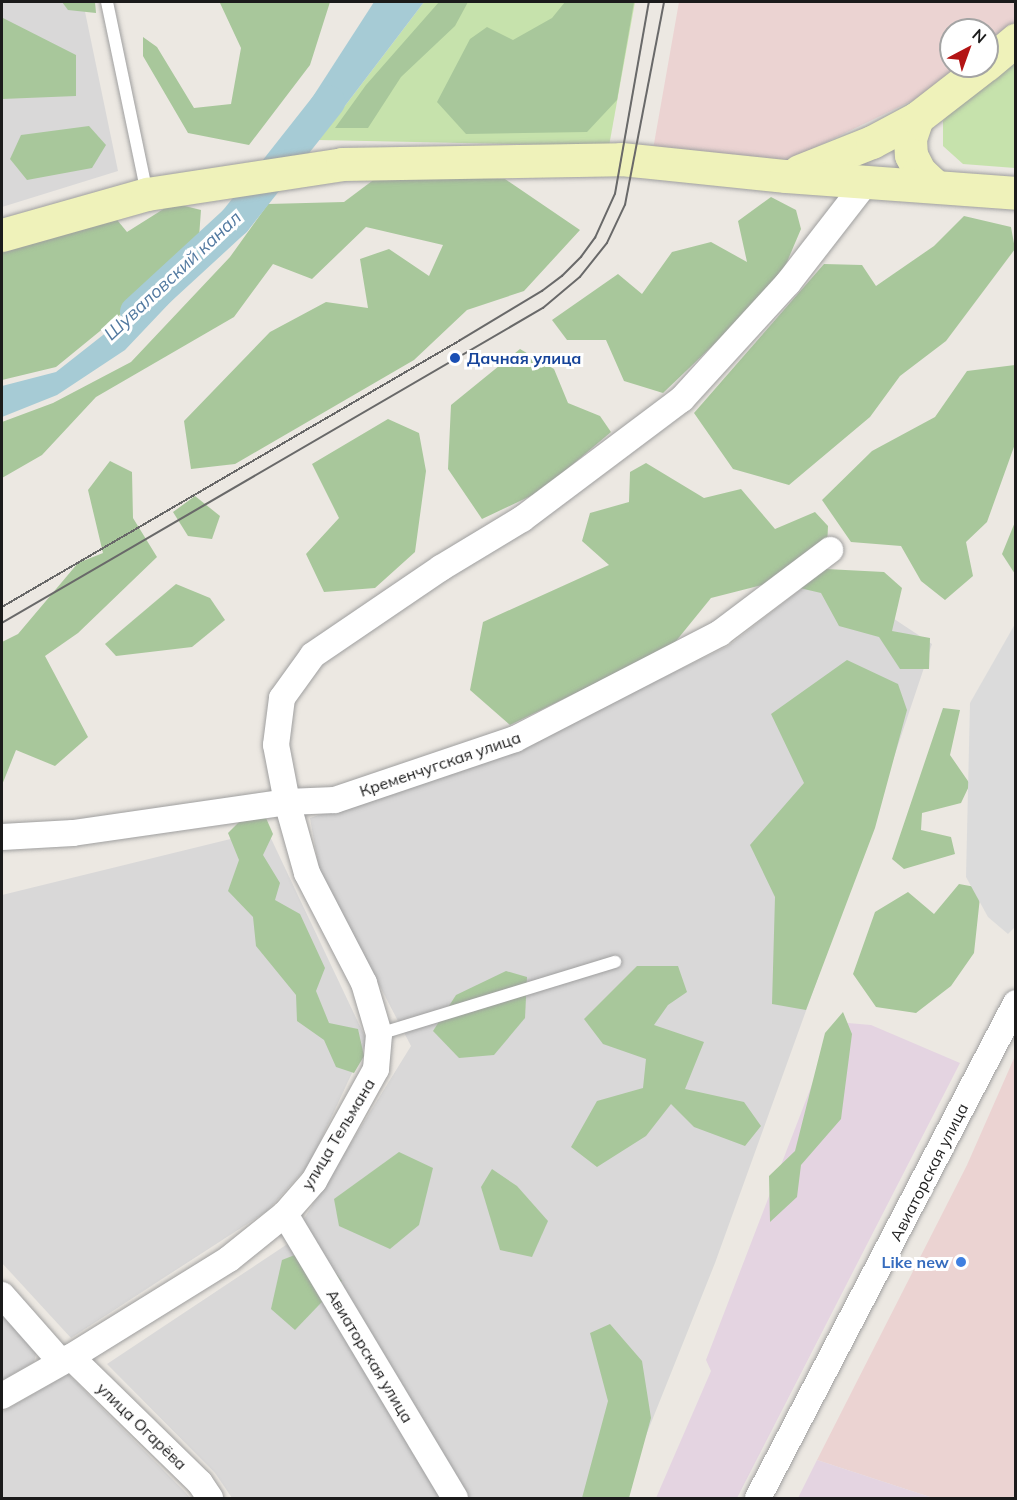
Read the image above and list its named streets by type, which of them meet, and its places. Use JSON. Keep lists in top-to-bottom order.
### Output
{
  "streets": {
    "street": [
      "Кременчугская улица",
      "улица Тельмана",
      "Авиаторская улица",
      "улица Огарёва"
    ]
  },
  "crossings": [
    ["Кременчугская улица", "улица Тельмана"],
    ["улица Тельмана", "Авиаторская улица"],
    ["улица Тельмана", "улица Огарёва"]
  ],
  "water": ["Шуваловский канал"],
  "places": ["Дачная улица", "Like new"],
  "north": "top right"
}
